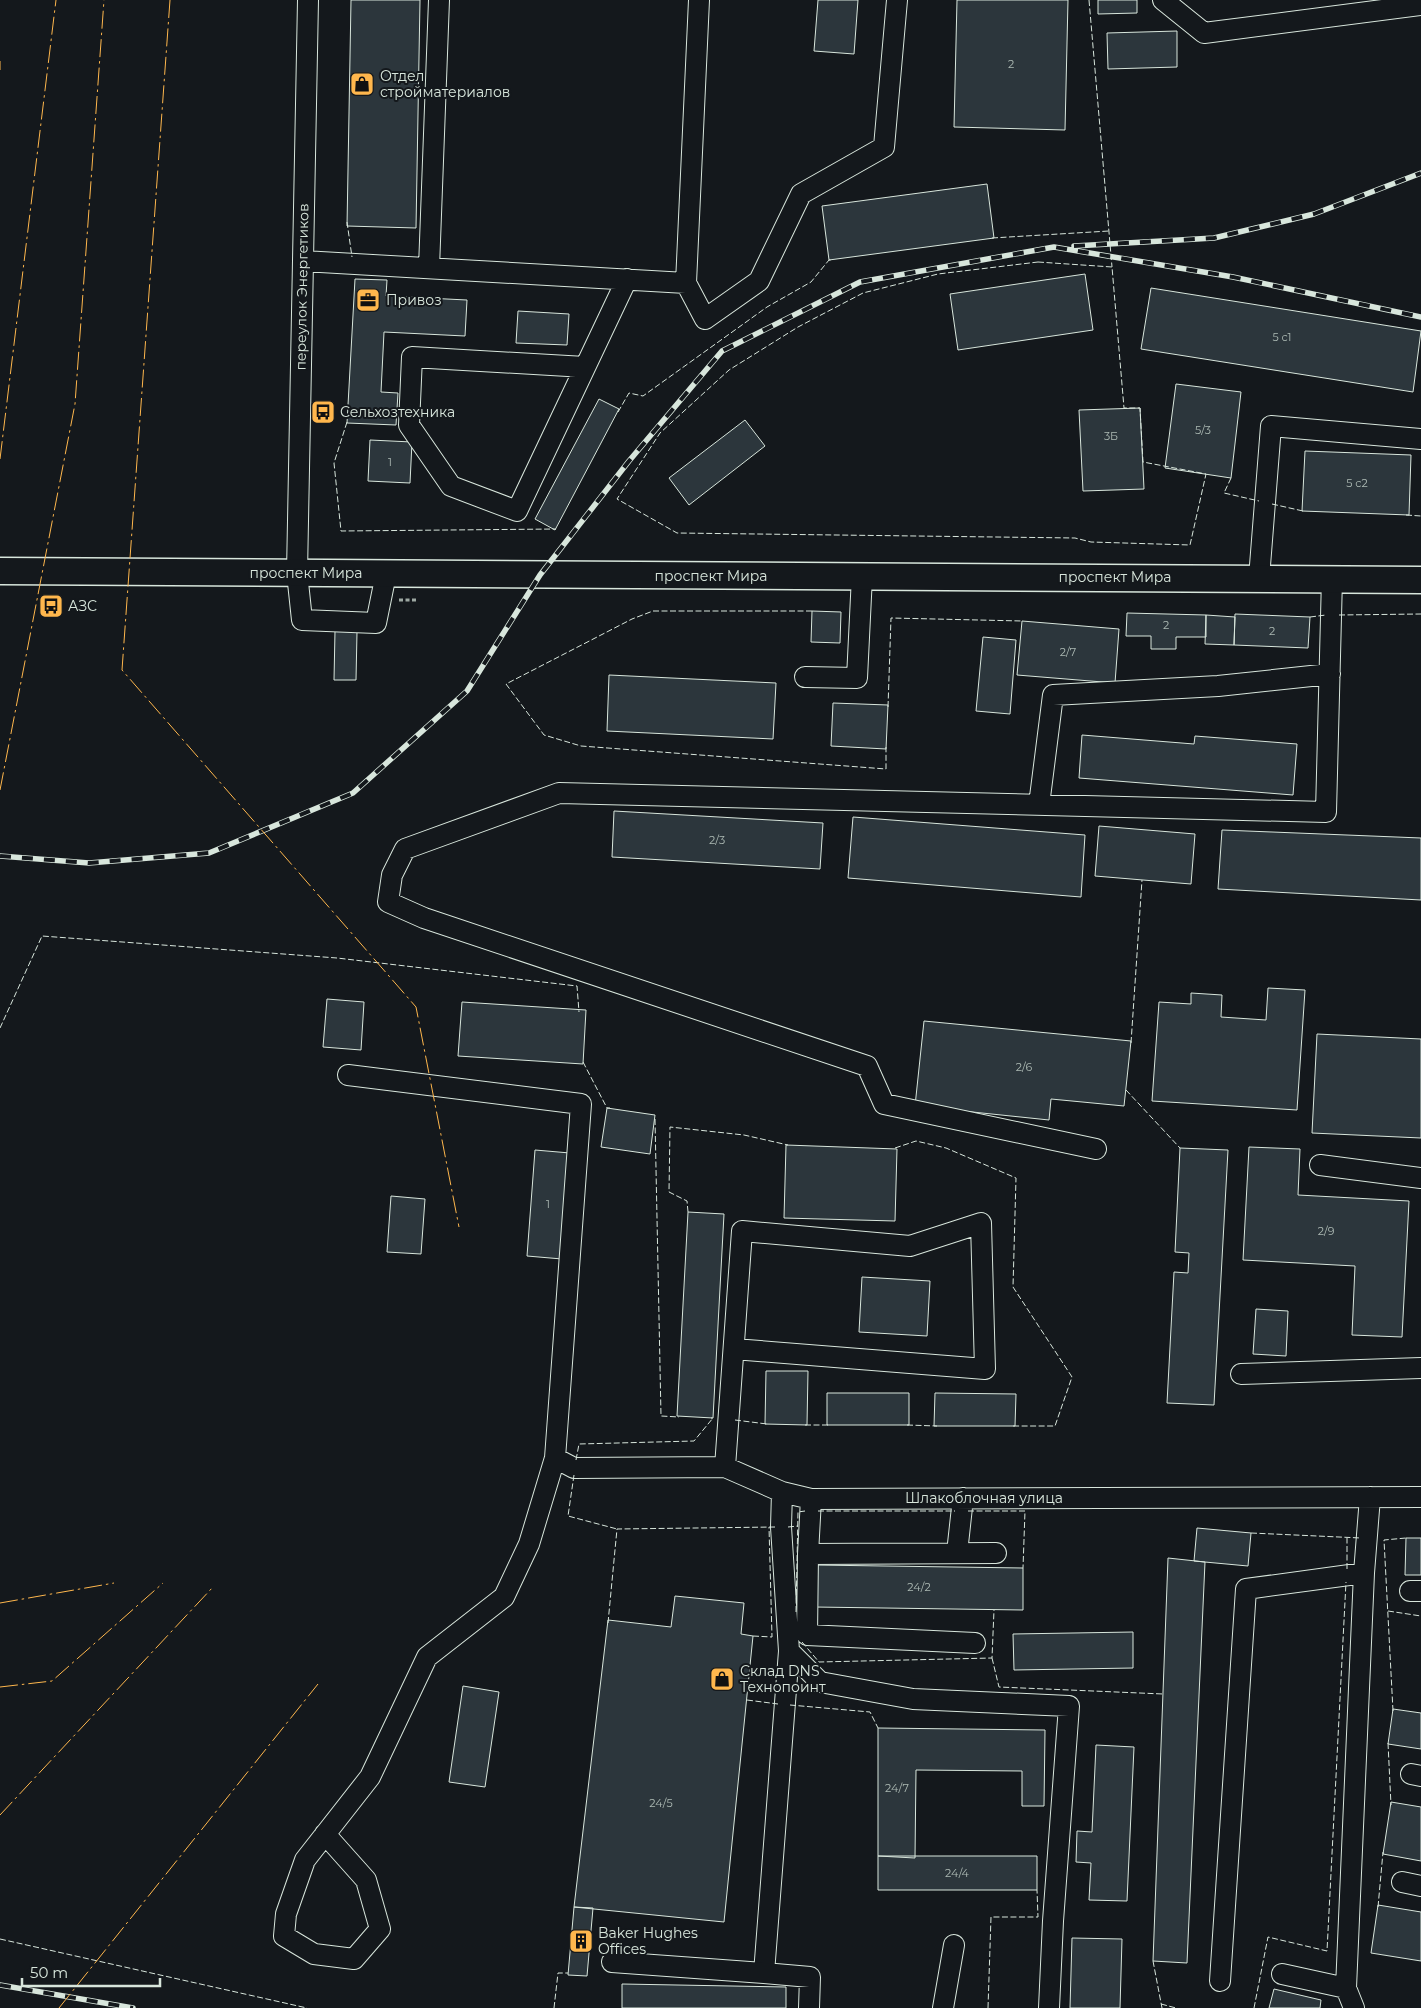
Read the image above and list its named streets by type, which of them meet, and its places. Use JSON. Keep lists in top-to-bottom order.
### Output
{
  "streets": {
    "main road": ["проспект Мира"],
    "street": ["переулок Энергетиков", "Шлакоблочная улица"]
  },
  "crossings": [
    ["переулок Энергетиков", "проспект Мира"]
  ],
  "places": {
    "shop": ["Отдел стройматериалов", "Склад DNS Технопоинт"],
    "office": ["Привоз"],
    "bus stop": ["Сельхозтехника", "АЗС"],
    "building": ["Baker Hughes Offices"]
  },
  "house_numbers": [
    "2",
    "5 с1",
    "5/3",
    "3Б",
    "1",
    "5 с2",
    "2",
    "2",
    "2/7",
    "2/3",
    "2/6",
    "1",
    "2/9",
    "24/2",
    "24/7",
    "24/5",
    "24/4"
  ],
  "scale_bar": "50 m"
}
